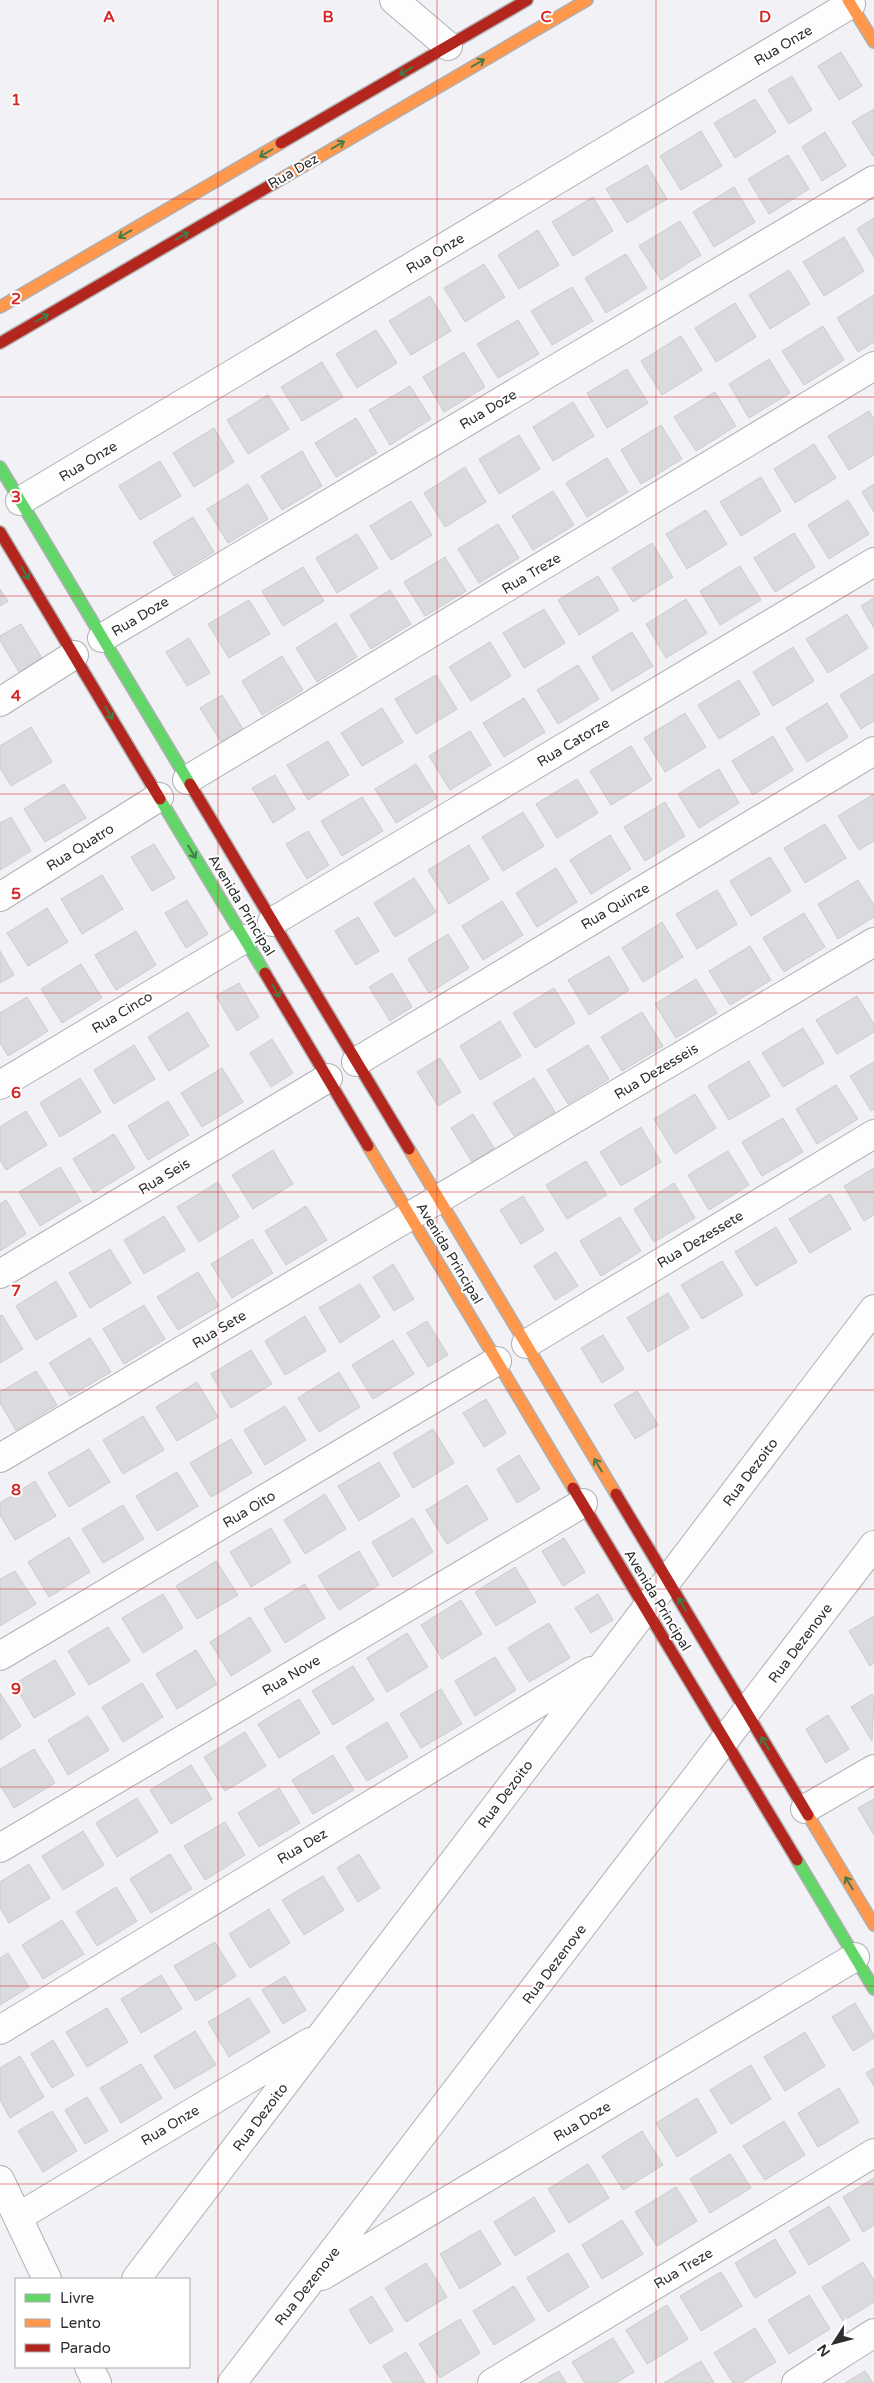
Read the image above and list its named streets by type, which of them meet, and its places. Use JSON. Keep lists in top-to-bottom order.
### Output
{
  "streets": {
    "street": [
      "Rua Onze",
      "Rua Dez",
      "Rua Doze",
      "Rua Treze",
      "Rua Catorze",
      "Rua Quatro",
      "Avenida Principal",
      "Rua Quinze",
      "Rua Cinco",
      "Rua Dezesseis",
      "Rua Seis",
      "Rua Dezessete",
      "Rua Sete",
      "Rua Dezoito",
      "Rua Oito",
      "Rua Dezenove",
      "Rua Nove"
    ]
  },
  "crossings": [
    ["Rua Onze", "Avenida Principal"],
    ["Rua Onze", "Rua Dezoito"],
    ["Rua Dez", "Rua Dezoito"],
    ["Rua Doze", "Avenida Principal"],
    ["Rua Doze", "Rua Dezenove"],
    ["Rua Treze", "Avenida Principal"],
    ["Rua Catorze", "Avenida Principal"],
    ["Rua Quatro", "Avenida Principal"],
    ["Avenida Principal", "Rua Quinze"],
    ["Avenida Principal", "Rua Cinco"],
    ["Avenida Principal", "Rua Dezesseis"],
    ["Avenida Principal", "Rua Seis"],
    ["Avenida Principal", "Rua Dezessete"],
    ["Avenida Principal", "Rua Sete"],
    ["Avenida Principal", "Rua Dezoito"],
    ["Avenida Principal", "Rua Oito"],
    ["Avenida Principal", "Rua Dezenove"],
    ["Avenida Principal", "Rua Nove"],
    ["Rua Dezesseis", "Rua Sete"]
  ],
  "legend": ["Livre", "Lento", "Parado"],
  "north": "bottom left",
  "grid": {
    "columns": [
      "A",
      "B",
      "C",
      "D"
    ],
    "rows": [
      "1",
      "2",
      "3",
      "4",
      "5",
      "6",
      "7",
      "8",
      "9"
    ]
  }
}
